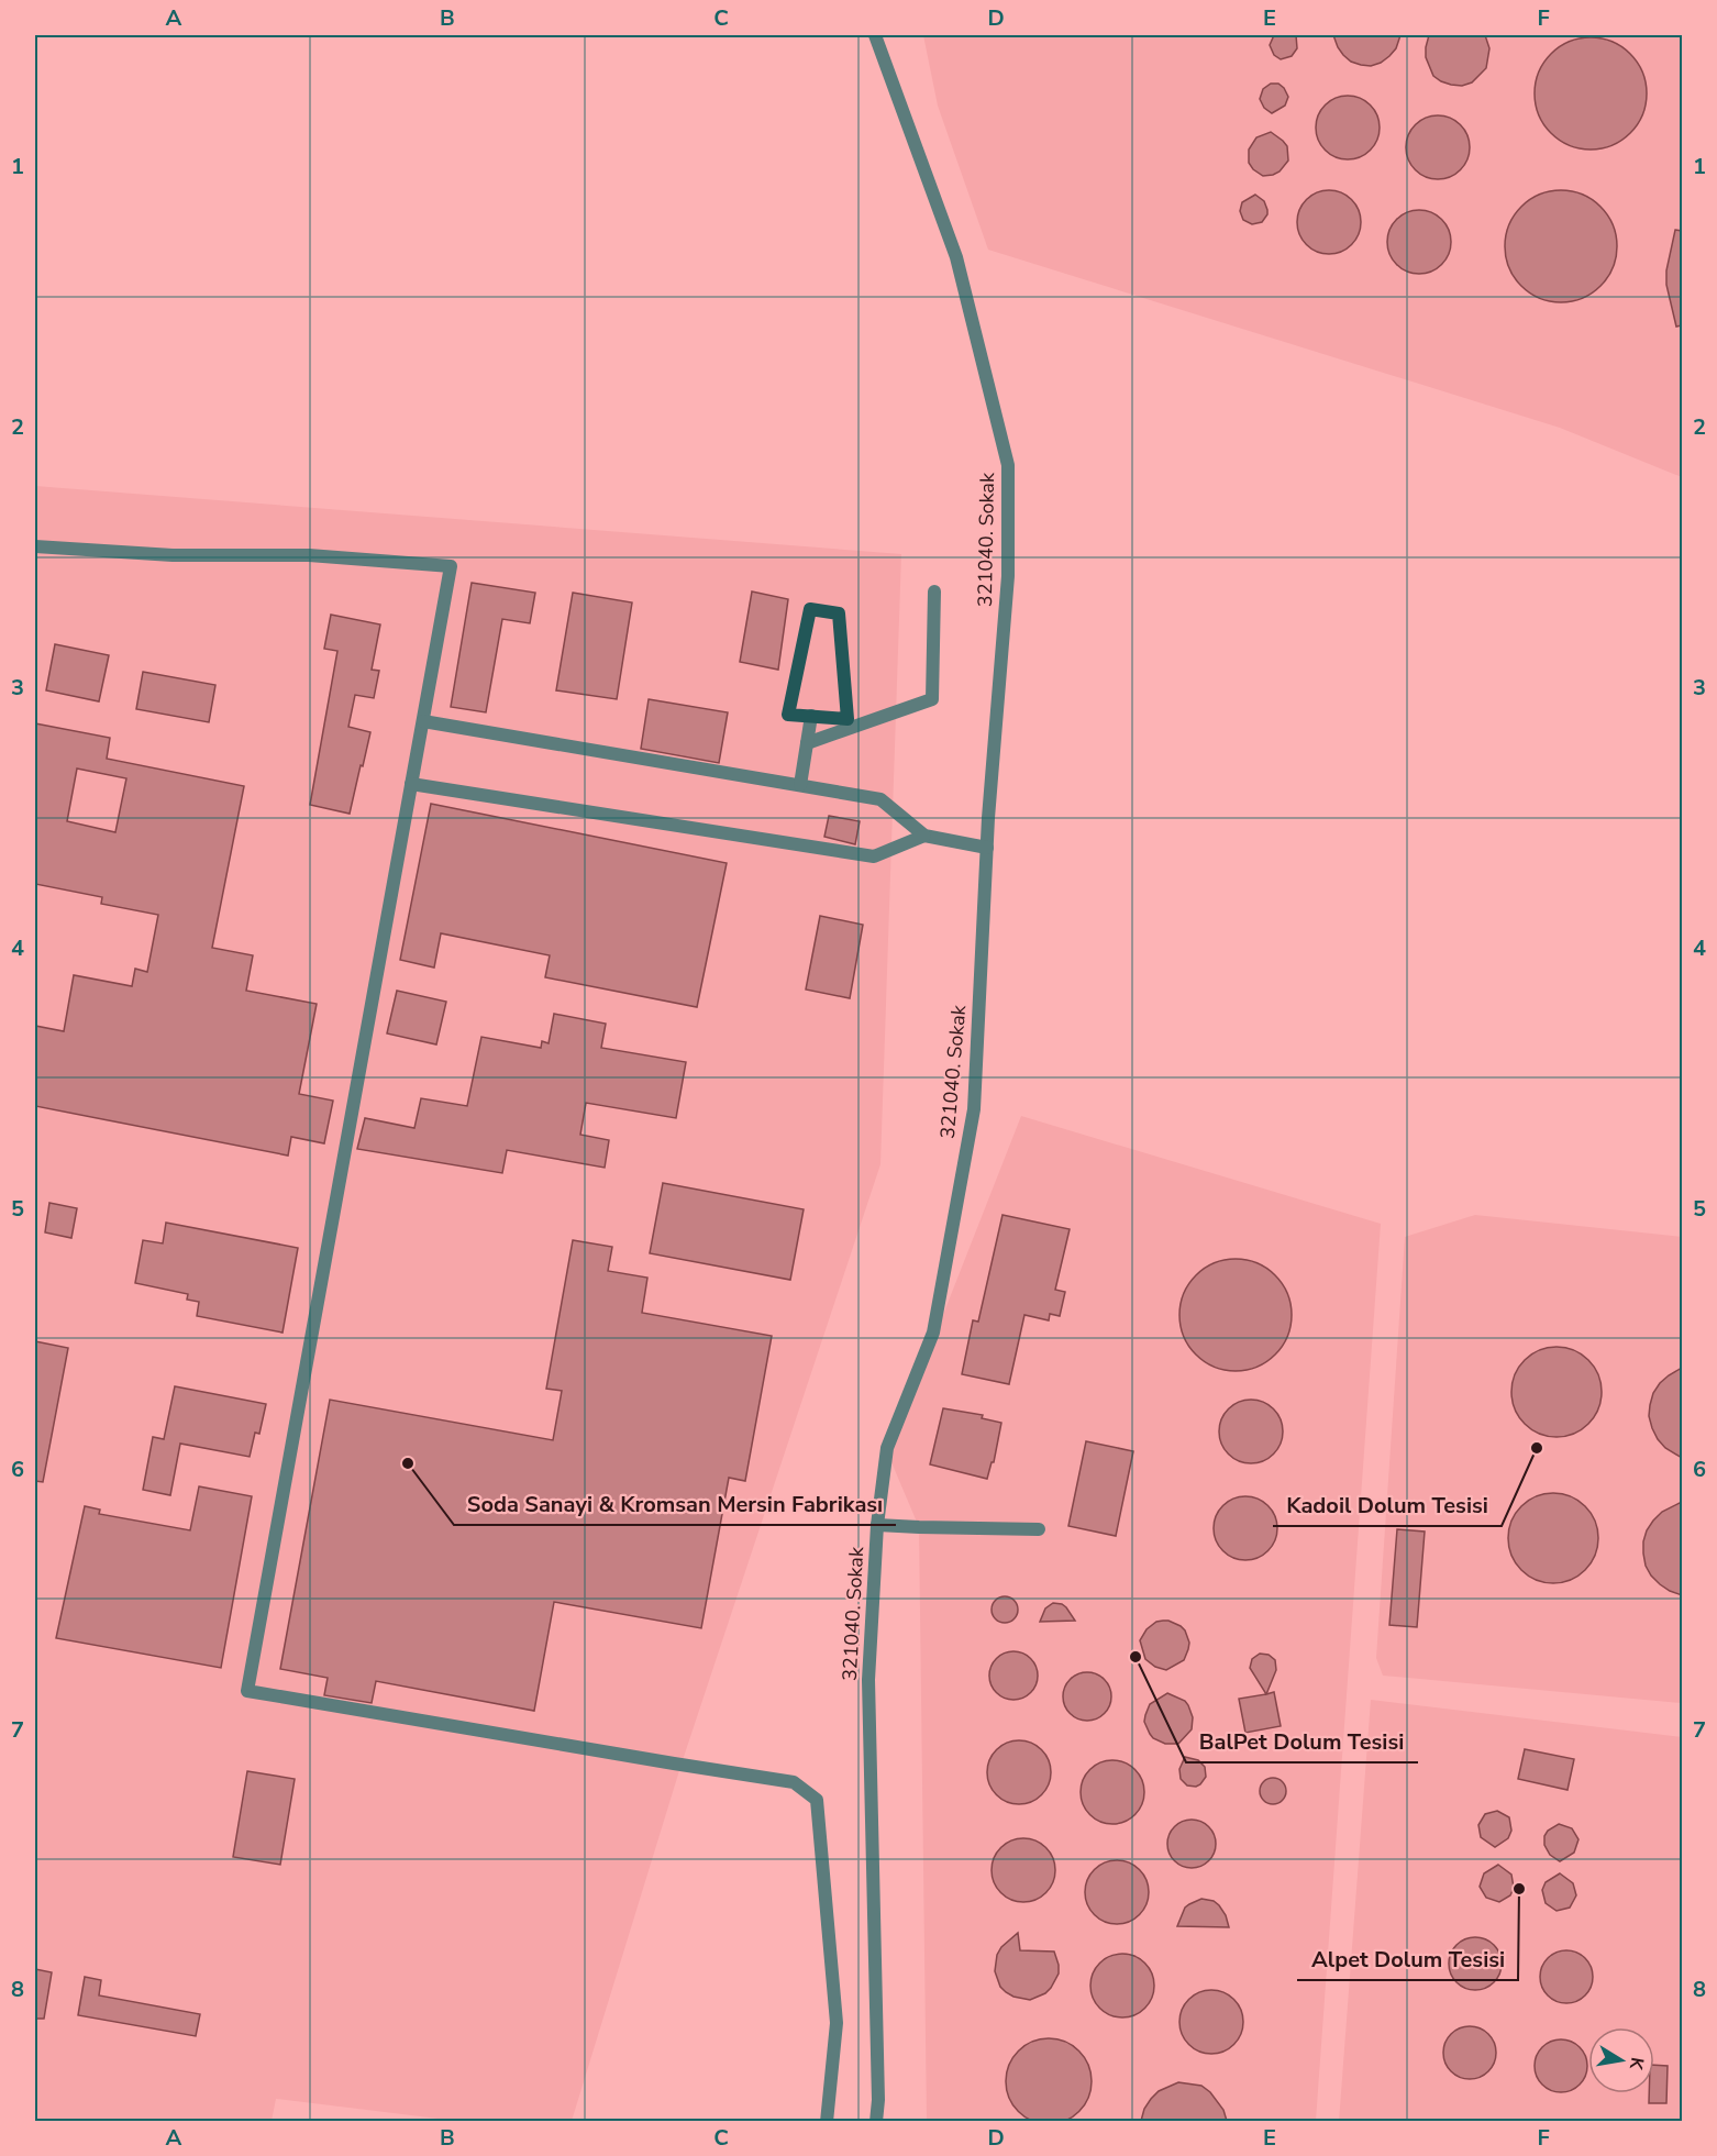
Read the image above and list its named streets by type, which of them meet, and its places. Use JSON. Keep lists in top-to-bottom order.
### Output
{
  "streets": {
    "street": ["321040. Sokak"]
  },
  "places": [
    "Kadoil Dolum Tesisi",
    "Soda Sanayi & Kromsan Mersin Fabrikası",
    "BalPet Dolum Tesisi",
    "Alpet Dolum Tesisi"
  ],
  "north": "right",
  "grid": {
    "columns": [
      "A",
      "B",
      "C",
      "D",
      "E",
      "F"
    ],
    "rows": [
      "1",
      "2",
      "3",
      "4",
      "5",
      "6",
      "7",
      "8"
    ]
  }
}
